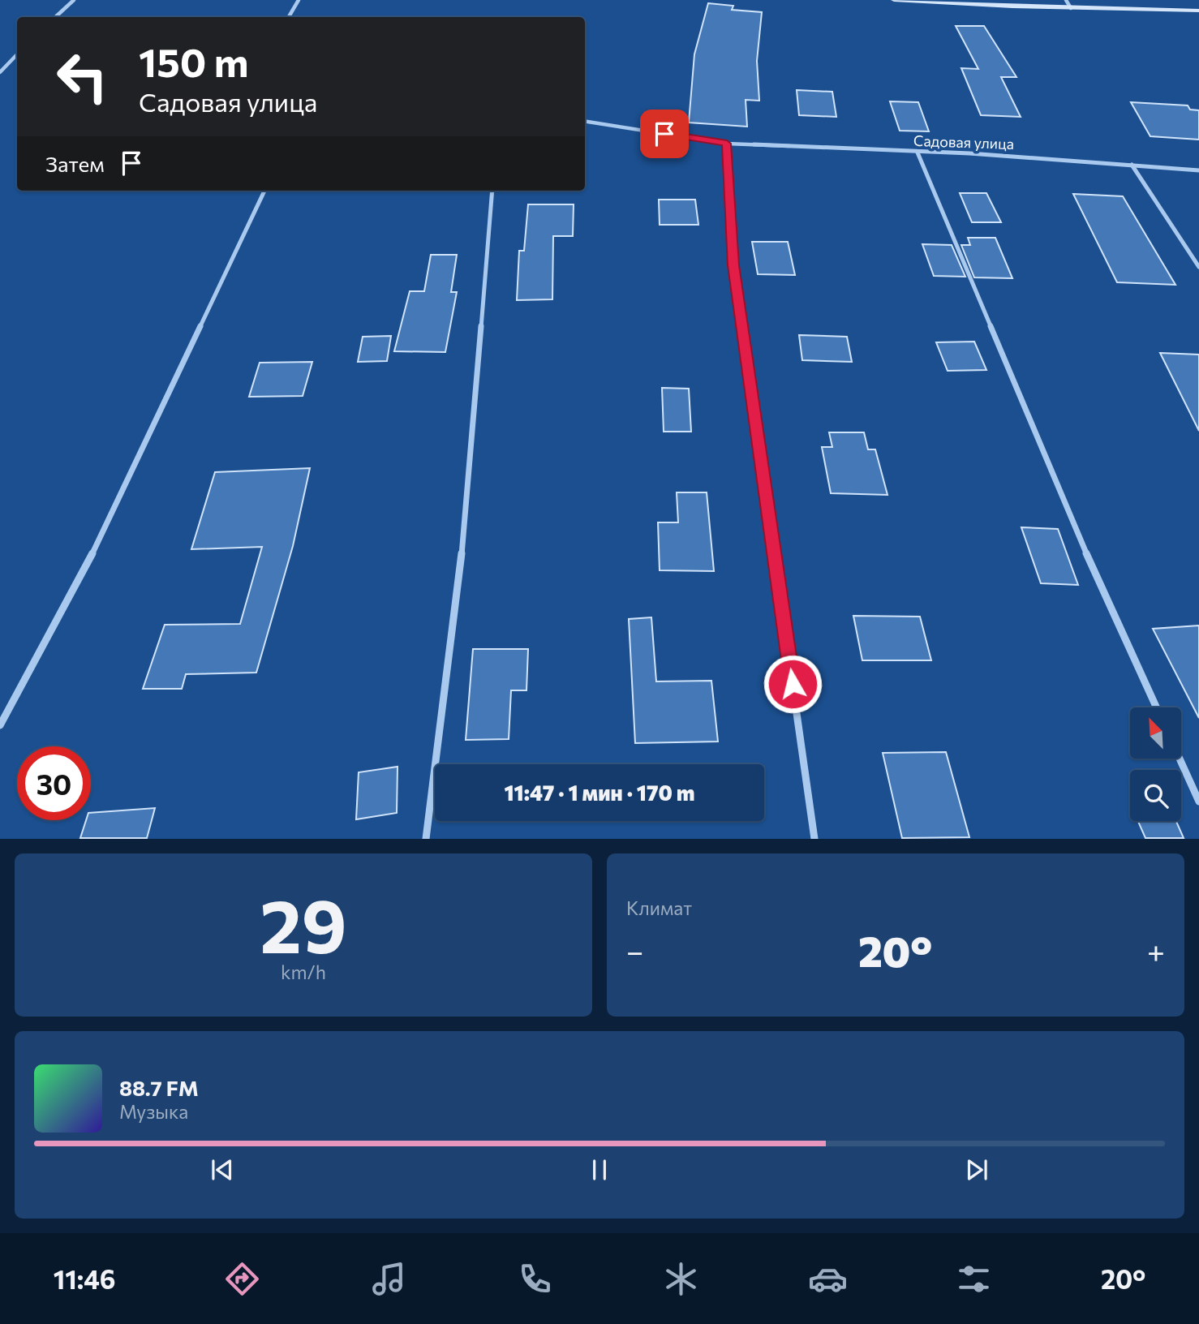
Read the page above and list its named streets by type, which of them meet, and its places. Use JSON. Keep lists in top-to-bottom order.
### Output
{
  "streets": {
    "street": ["Садовая улица"]
  },
  "north": "top left",
  "page": {
    "turn": ["150 m", "Садовая улица"],
    "then": "Затем",
    "limit": "30",
    "trip": "11:47 · 1 мин · 170 m",
    "tile": [
      ["29", "km/h"],
      "Климат"
    ],
    "heat": ["−", "20°", "+"],
    "song": ["88.7 FM", "Музыка"],
    "tabs": ["11:46", "20°"]
  }
}
